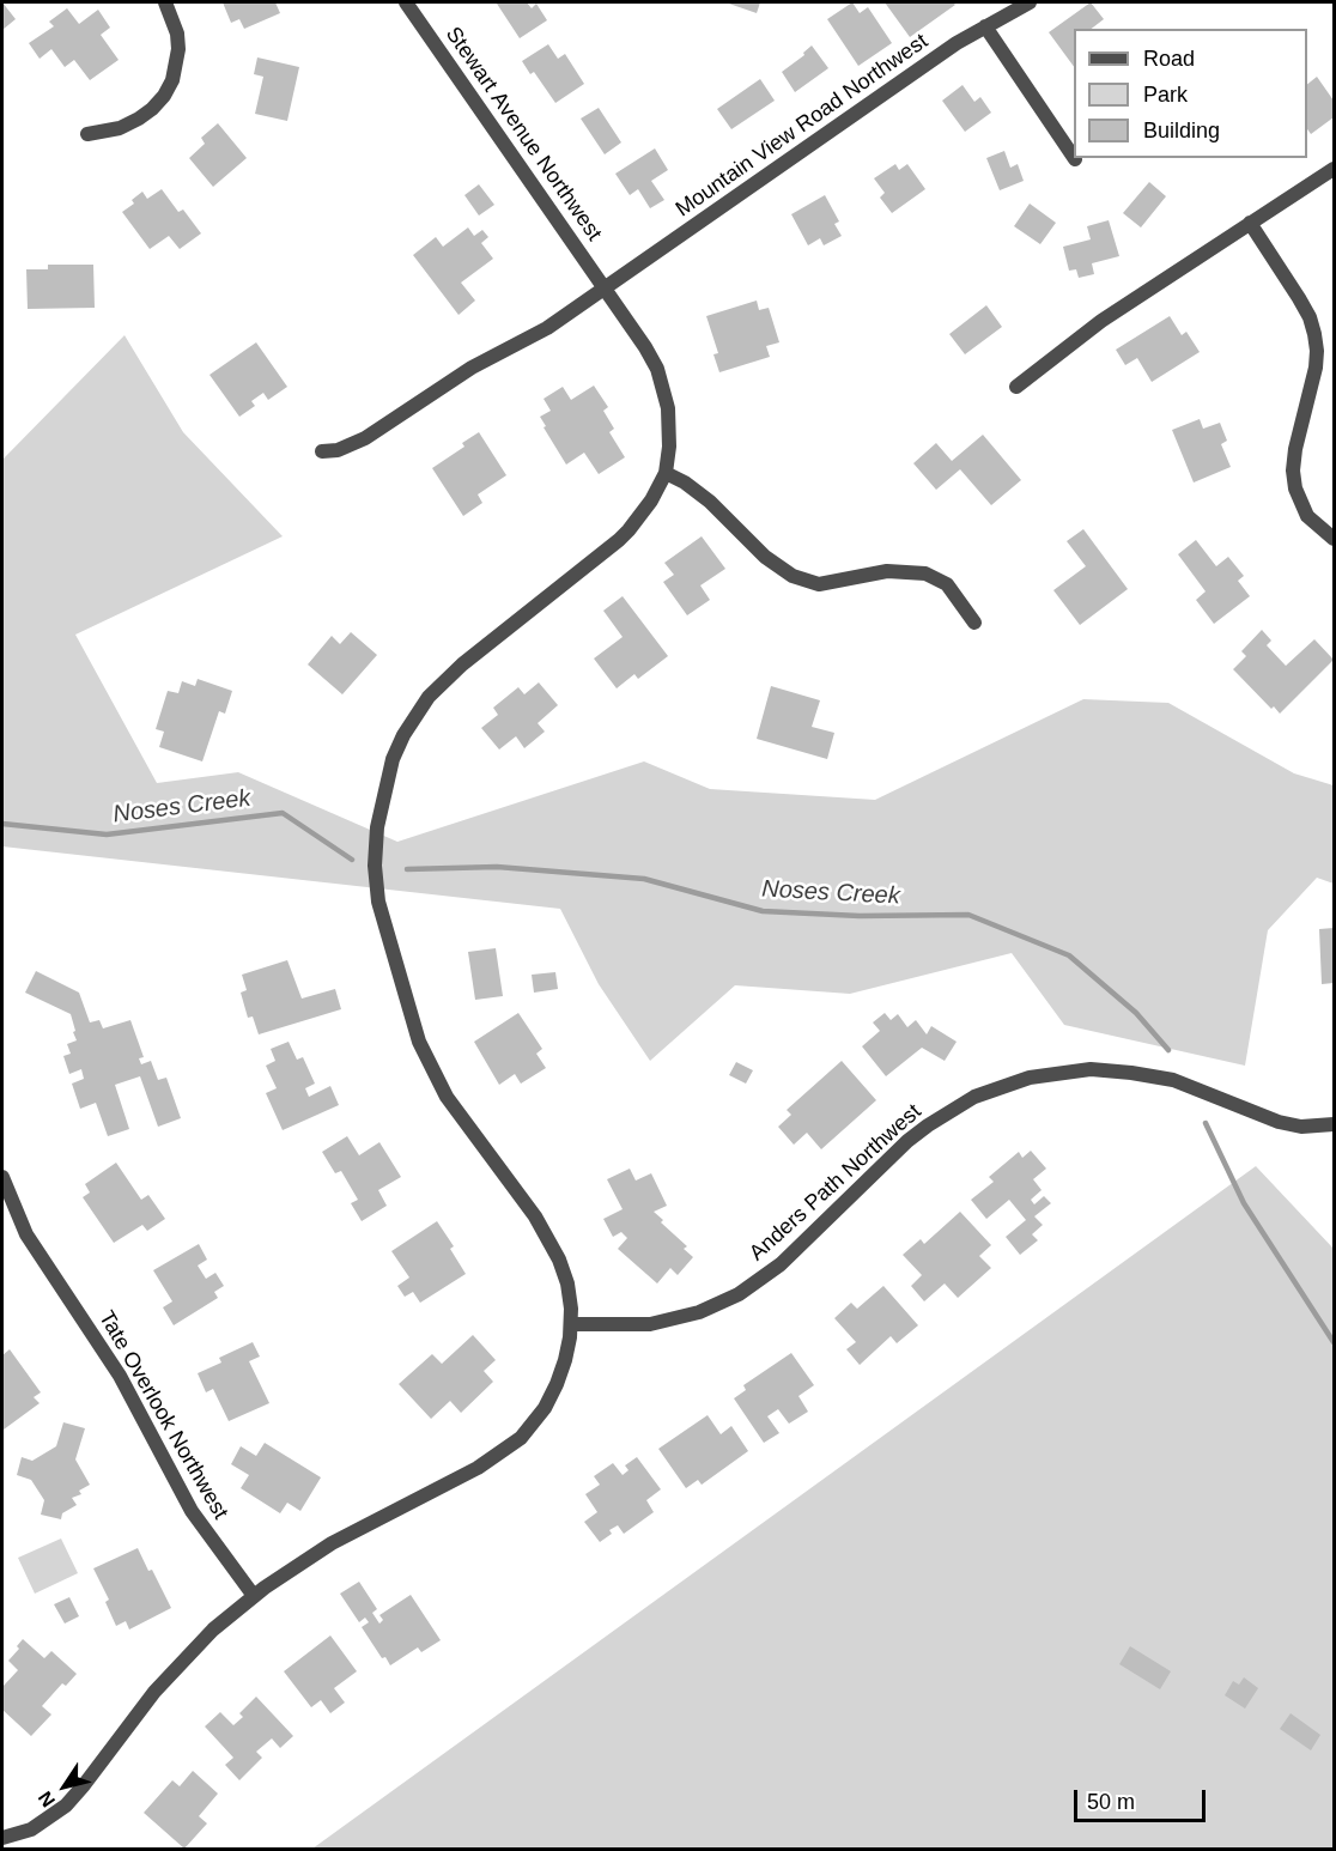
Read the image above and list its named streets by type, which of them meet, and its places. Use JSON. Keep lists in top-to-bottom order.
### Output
{
  "streets": {
    "street": [
      "Mountain View Road Northwest",
      "Stewart Avenue Northwest",
      "Anders Path Northwest",
      "Tate Overlook Northwest"
    ]
  },
  "crossings": [
    ["Mountain View Road Northwest", "Stewart Avenue Northwest"]
  ],
  "water": ["Noses Creek"],
  "legend": ["Road", "Park", "Building"],
  "scale_bar": "50 m",
  "north": "bottom left"
}
